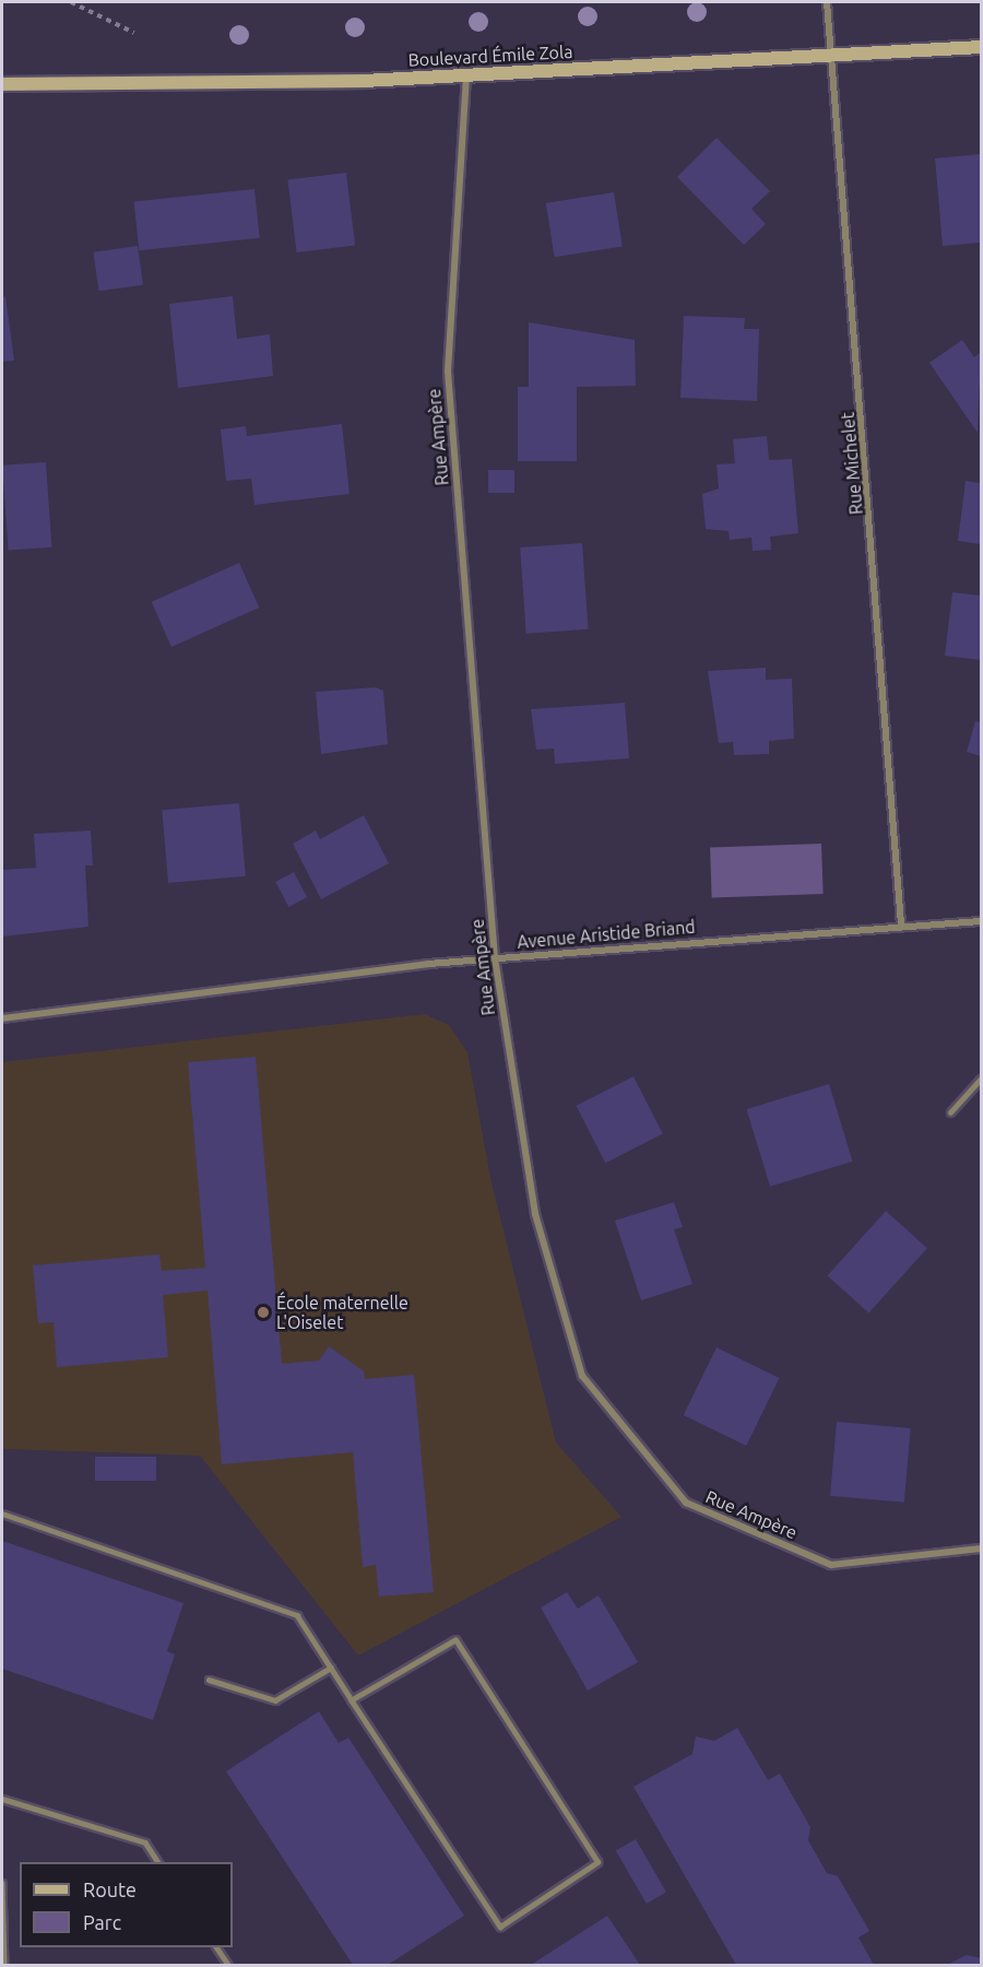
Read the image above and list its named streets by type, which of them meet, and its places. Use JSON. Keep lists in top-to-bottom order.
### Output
{
  "streets": {
    "main road": ["Boulevard Émile Zola"],
    "street": ["Rue Ampère", "Rue Michelet", "Avenue Aristide Briand"]
  },
  "crossings": [
    ["Boulevard Émile Zola", "Rue Ampère"],
    ["Boulevard Émile Zola", "Rue Michelet"],
    ["Rue Ampère", "Avenue Aristide Briand"],
    ["Rue Michelet", "Avenue Aristide Briand"]
  ],
  "places": ["École maternelle L'Oiselet"],
  "legend": ["Route", "Parc"]
}
